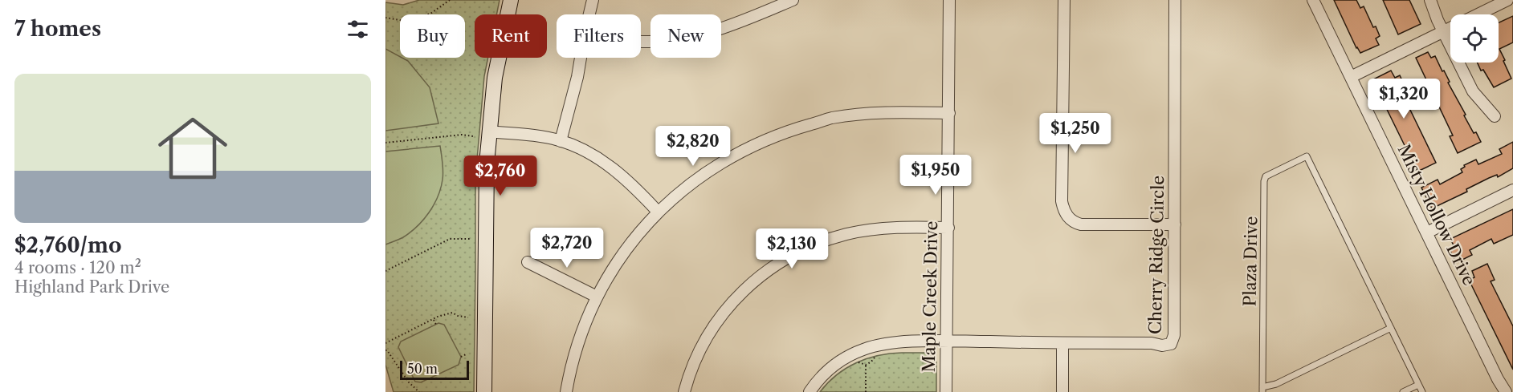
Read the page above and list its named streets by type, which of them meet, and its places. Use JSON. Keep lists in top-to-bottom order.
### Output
{
  "streets": {
    "street": ["Misty Hollow Drive", "Cherry Ridge Circle", "Maple Creek Drive"],
    "lane": ["Plaza Drive"]
  },
  "crossings": [
    ["Cherry Ridge Circle", "Maple Creek Drive"]
  ],
  "scale_bar": "50 m",
  "page": {
    "heading": "7 homes",
    "chip": [
      "Buy",
      "Rent",
      "Filters",
      "New"
    ],
    "list": [
      {
        "name": "$2,760/mo",
        "note": "4 rooms · 120 m² · Highland Park Drive"
      }
    ],
    "price": [
      "$1,320",
      "$1,250",
      "$2,820",
      "$1,950",
      "$2,760",
      "$2,720",
      "$2,130"
    ],
    "scale": "50 m"
  }
}
